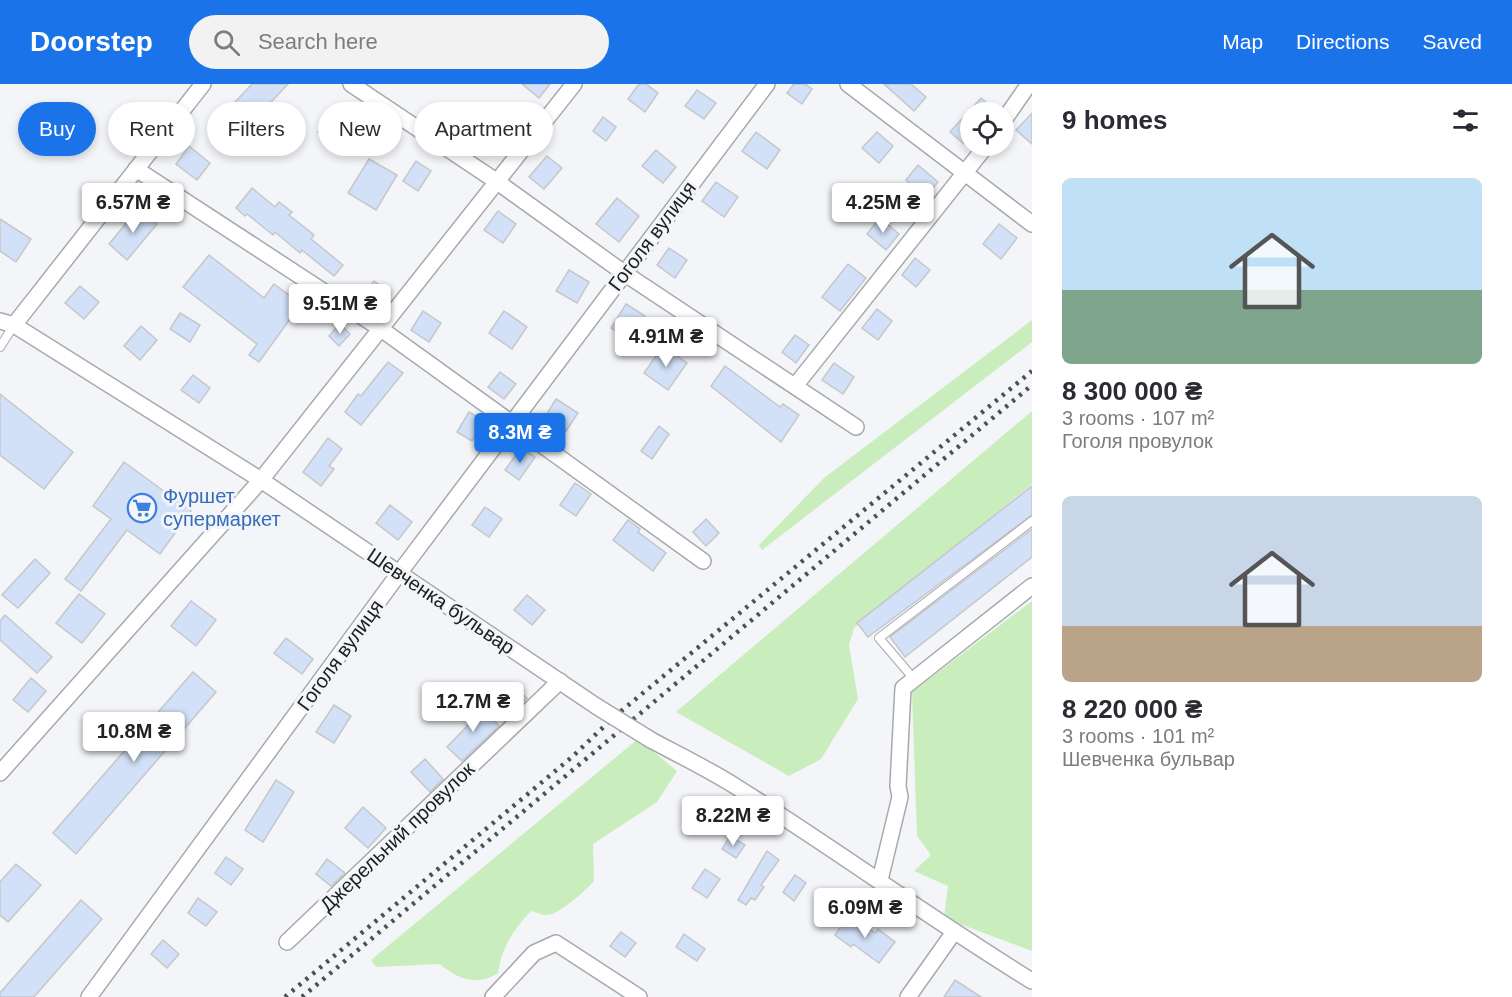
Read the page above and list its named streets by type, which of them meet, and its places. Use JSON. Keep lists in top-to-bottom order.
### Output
{
  "streets": {
    "street": ["Гоголя вулиця", "Шевченка бульвар", "Джерельний провулок"]
  },
  "crossings": [
    ["Гоголя вулиця", "Шевченка бульвар"],
    ["Шевченка бульвар", "Джерельний провулок"]
  ],
  "places": {
    "supermarket": ["Фуршет супермаркет"]
  },
  "page": {
    "header": "Doorstep",
    "search": "Search here",
    "nav": ["Map", "Directions", "Saved"],
    "heading": "9 homes",
    "chip": [
      "Buy",
      "Rent",
      "Filters",
      "New",
      "Apartment"
    ],
    "list": [
      {
        "name": "8 300 000 ₴",
        "note": "3 rooms · 107 m² · Гоголя провулок"
      },
      {
        "name": "8 220 000 ₴",
        "note": "3 rooms · 101 m² · Шевченка бульвар"
      }
    ],
    "price": [
      "6.57M ₴",
      "4.25M ₴",
      "9.51M ₴",
      "4.91M ₴",
      "8.3M ₴",
      "12.7M ₴",
      "10.8M ₴",
      "8.22M ₴",
      "6.09M ₴"
    ]
  }
}
